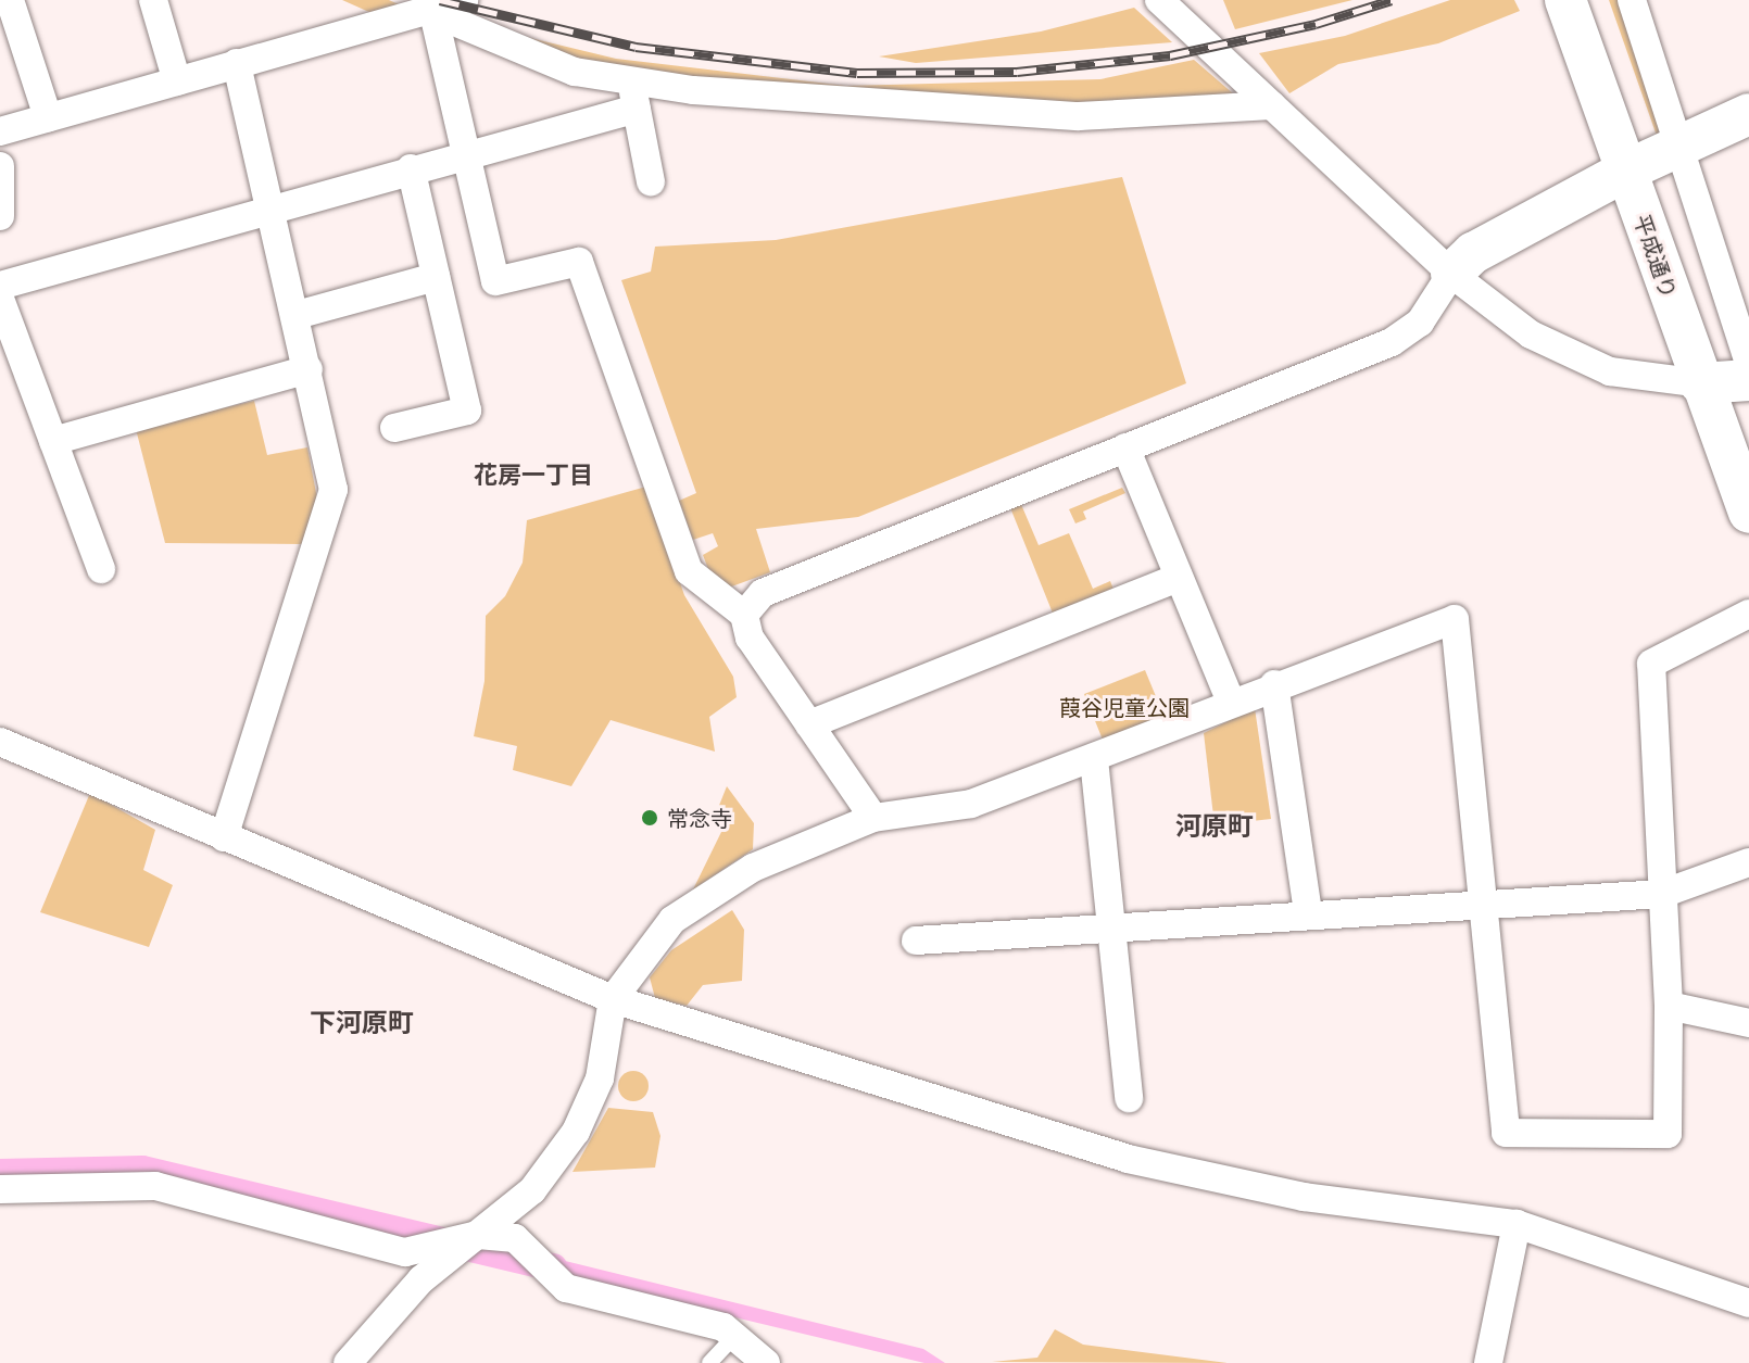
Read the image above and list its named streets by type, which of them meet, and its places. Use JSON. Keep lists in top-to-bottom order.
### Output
{
  "streets": {
    "street": ["平成通り"]
  },
  "districts": ["花房一丁目", "河原町", "下河原町"],
  "parks": ["葭谷児童公園"],
  "places": ["常念寺"]
}
